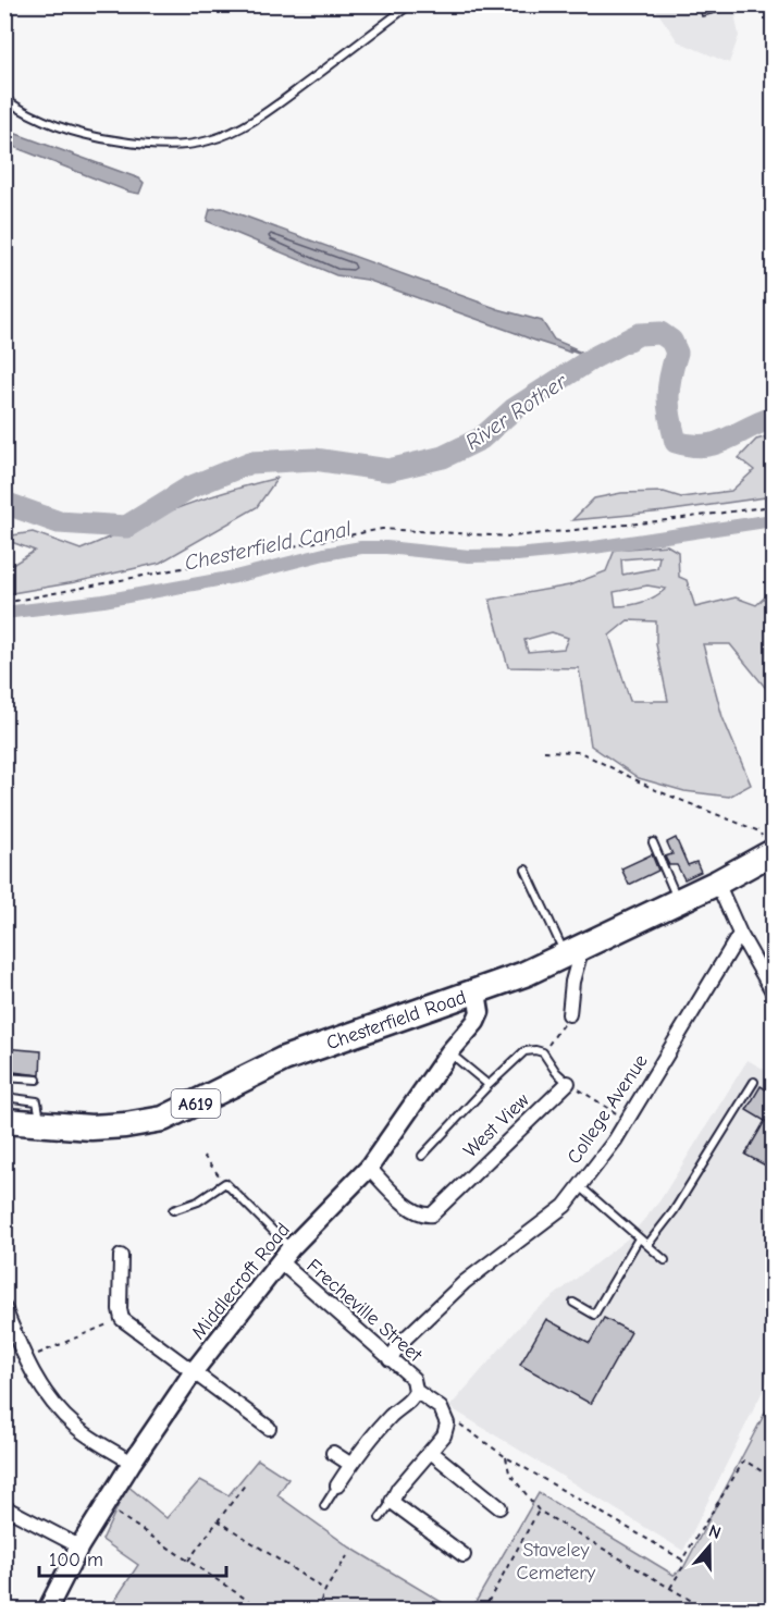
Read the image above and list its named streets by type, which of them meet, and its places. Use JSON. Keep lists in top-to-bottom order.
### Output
{
  "streets": {
    "highway": ["Chesterfield Road", "A619"],
    "street": [
      "College Avenue",
      "West View",
      "Middlecroft Road",
      "Frecheville Street"
    ]
  },
  "crossings": [
    ["Chesterfield Road", "Middlecroft Road"],
    ["College Avenue", "Frecheville Street"],
    ["West View", "Middlecroft Road"],
    ["Middlecroft Road", "Frecheville Street"]
  ],
  "water": ["River Rother", "Chesterfield Canal"],
  "parks": ["Staveley Cemetery"],
  "scale_bar": "100 m",
  "north": "top"
}
